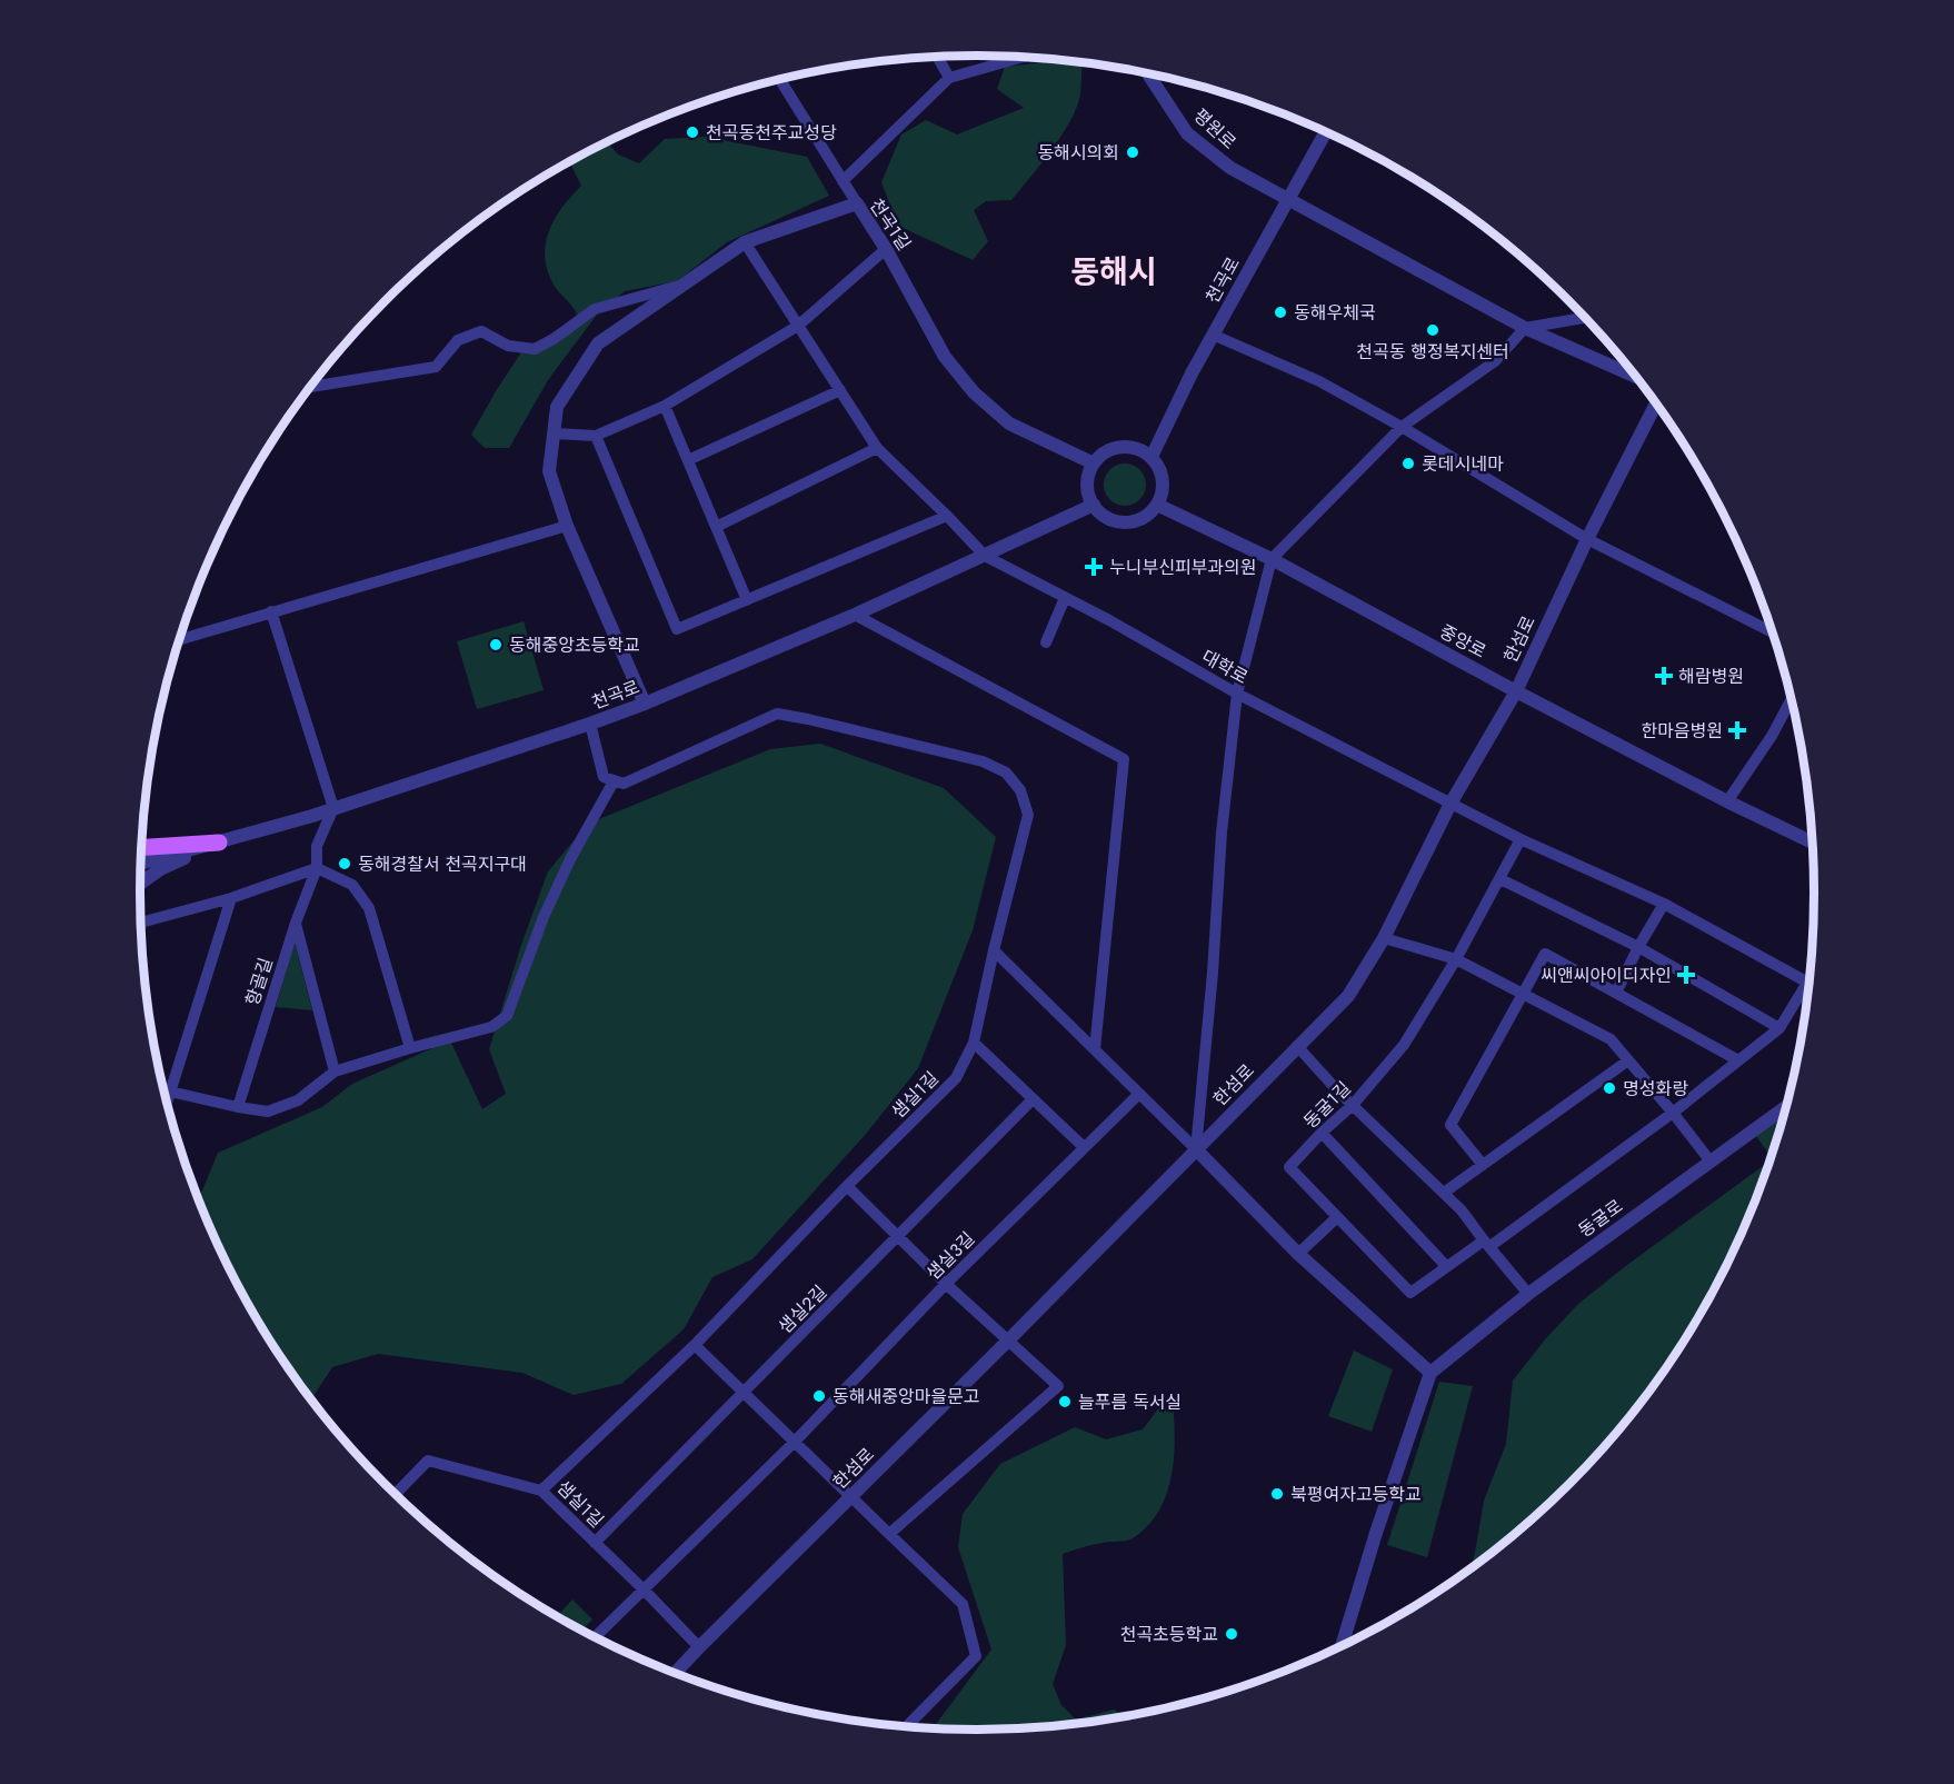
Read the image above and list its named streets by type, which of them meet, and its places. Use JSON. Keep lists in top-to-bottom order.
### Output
{
  "streets": {
    "street": [
      "평원로",
      "천곡1길",
      "천곡로",
      "한섬로",
      "중앙로",
      "대학로",
      "항골길",
      "샘실1길",
      "동굴1길",
      "동굴로",
      "샘실3길",
      "샘실2길"
    ]
  },
  "crossings": [
    ["평원로", "천곡로"],
    ["천곡1길", "천곡로"],
    ["천곡1길", "중앙로"],
    ["천곡1길", "대학로"],
    ["천곡로", "중앙로"],
    ["천곡로", "대학로"],
    ["천곡로", "항골길"],
    ["한섬로", "중앙로"],
    ["한섬로", "대학로"],
    ["한섬로", "샘실1길"],
    ["대학로", "동굴1길"],
    ["샘실1길", "샘실3길"],
    ["샘실1길", "샘실2길"]
  ],
  "districts": ["동해시"],
  "places": {
    "other": [
      "천곡동천주교성당",
      "동해시의회",
      "동해우체국",
      "천곡동 행정복지센터",
      "롯데시네마",
      "동해중앙초등학교",
      "동해경찰서 천곡지구대",
      "명성화랑",
      "동해새중앙마을문고",
      "늘푸름 독서실",
      "북평여자고등학교",
      "천곡초등학교"
    ],
    "health": [
      "누니부신피부과의원",
      "해람병원",
      "한마음병원",
      "씨앤씨아이디자인"
    ]
  }
}
